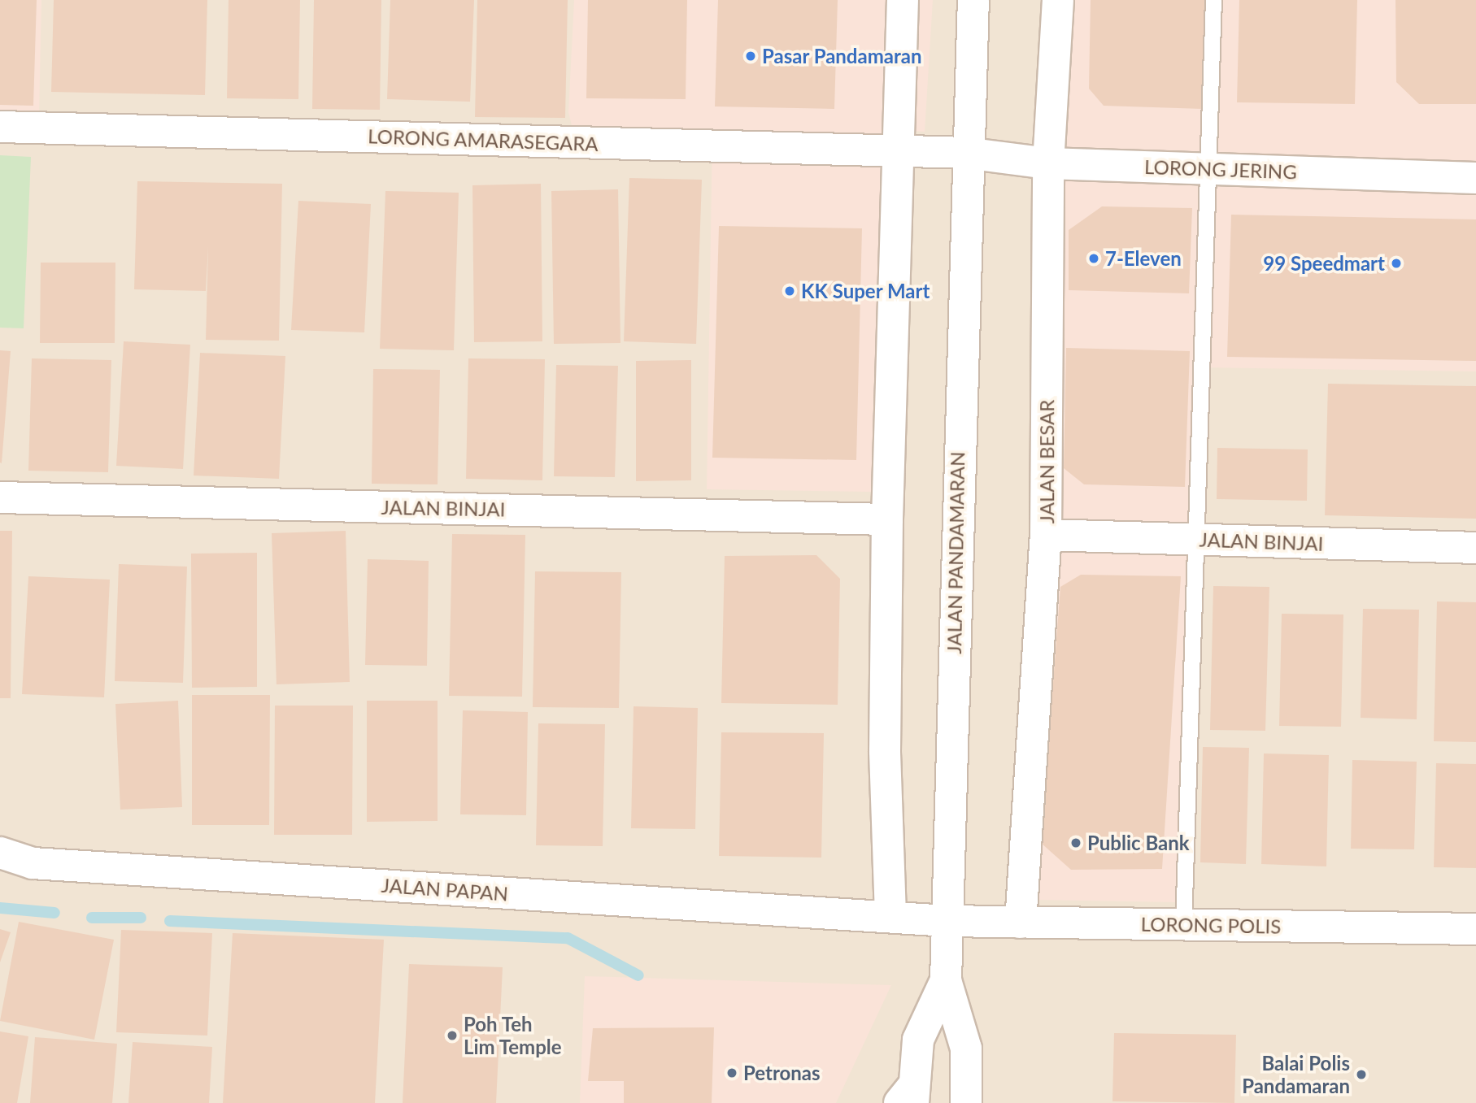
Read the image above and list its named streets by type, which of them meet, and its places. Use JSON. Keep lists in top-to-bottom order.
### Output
{
  "streets": {
    "street": [
      "LORONG AMARASEGARA",
      "LORONG JERING",
      "JALAN BESAR",
      "JALAN BINJAI",
      "JALAN PANDAMARAN",
      "JALAN PAPAN",
      "LORONG POLIS"
    ]
  },
  "crossings": [
    ["LORONG AMARASEGARA", "LORONG JERING"],
    ["LORONG AMARASEGARA", "JALAN PANDAMARAN"],
    ["LORONG JERING", "JALAN BESAR"],
    ["LORONG JERING", "JALAN PANDAMARAN"],
    ["JALAN BESAR", "JALAN BINJAI"],
    ["JALAN BESAR", "LORONG POLIS"],
    ["JALAN PANDAMARAN", "JALAN PAPAN"],
    ["JALAN PANDAMARAN", "LORONG POLIS"],
    ["JALAN PAPAN", "LORONG POLIS"]
  ],
  "places": [
    "Pasar Pandamaran",
    "7-Eleven",
    "99 Speedmart",
    "KK Super Mart",
    "Public Bank",
    "Poh Teh Lim Temple",
    "Petronas",
    "Balai Polis Pandamaran"
  ]
}
